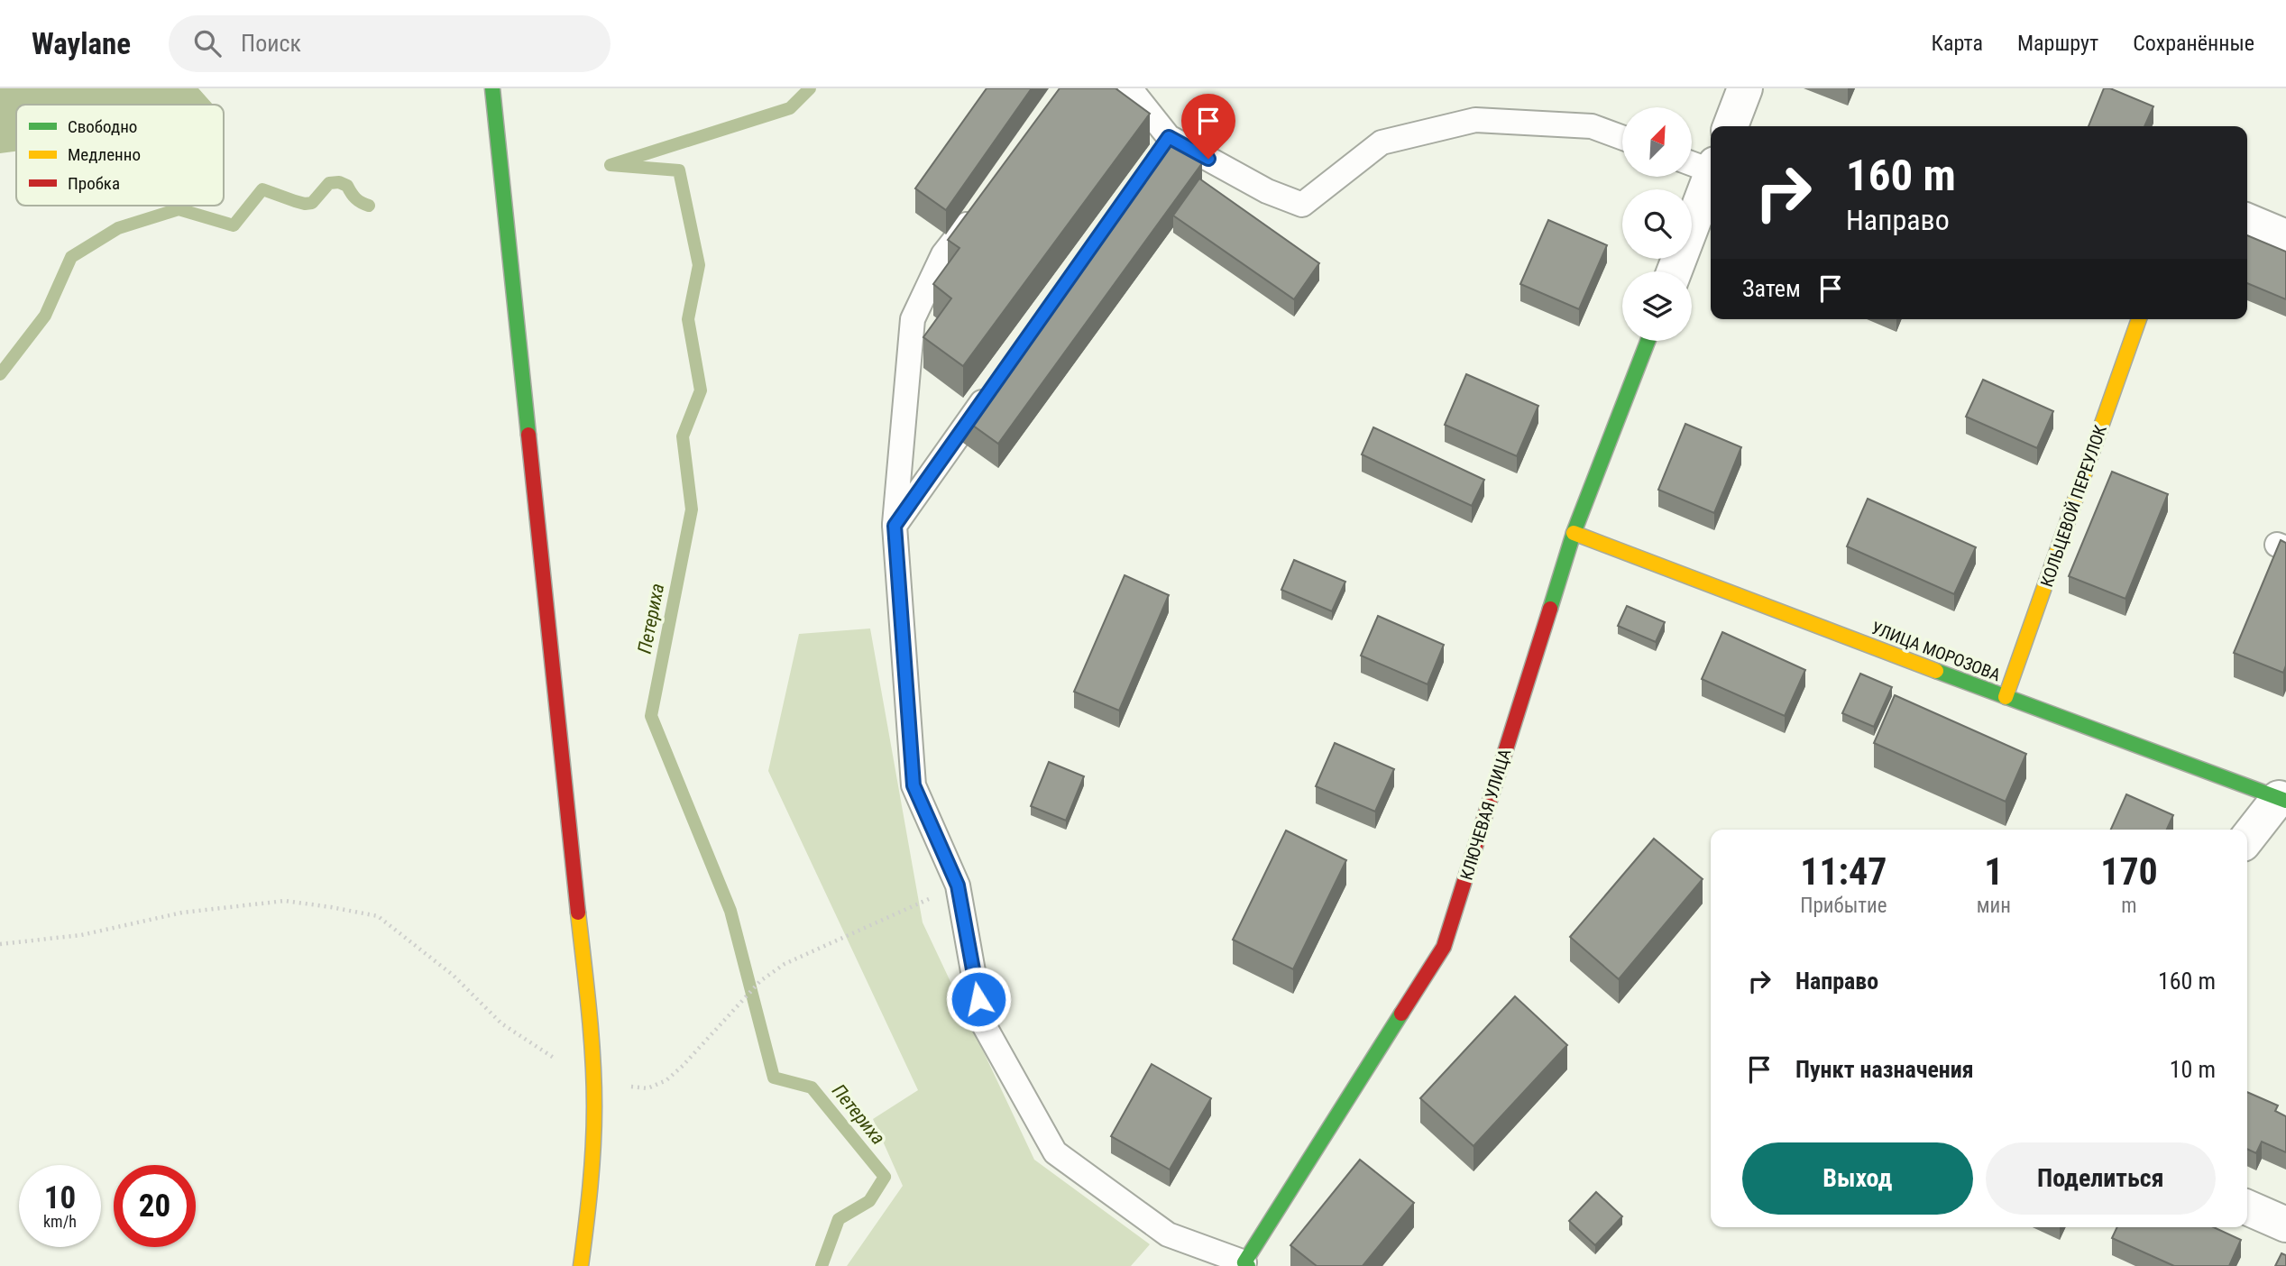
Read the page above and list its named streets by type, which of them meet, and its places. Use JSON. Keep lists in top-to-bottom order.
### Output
{
  "streets": {
    "street": ["КОЛЬЦЕВОЙ ПЕРЕУЛОК", "УЛИЦА МОРОЗОВА", "КЛЮЧЕВАЯ УЛИЦА"]
  },
  "crossings": [
    ["КОЛЬЦЕВОЙ ПЕРЕУЛОК", "УЛИЦА МОРОЗОВА"],
    ["УЛИЦА МОРОЗОВА", "КЛЮЧЕВАЯ УЛИЦА"]
  ],
  "water": ["Петериха"],
  "legend": ["Свободно", "Медленно", "Пробка"],
  "north": "top right",
  "page": {
    "header": "Waylane",
    "search": "Поиск",
    "nav": ["Карта", "Маршрут", "Сохранённые"],
    "turn": ["160 m", "Направо"],
    "then": "Затем",
    "eta": [
      "11:47",
      "Прибытие",
      "1",
      "мин",
      "170",
      "m"
    ],
    "list": [
      {
        "name": "Направо",
        "value": "160 m"
      },
      {
        "name": "Пункт назначения",
        "value": "10 m"
      }
    ],
    "buttons": ["Выход", "Поделиться"],
    "speed": "10 km/h",
    "limit": "20"
  }
}
